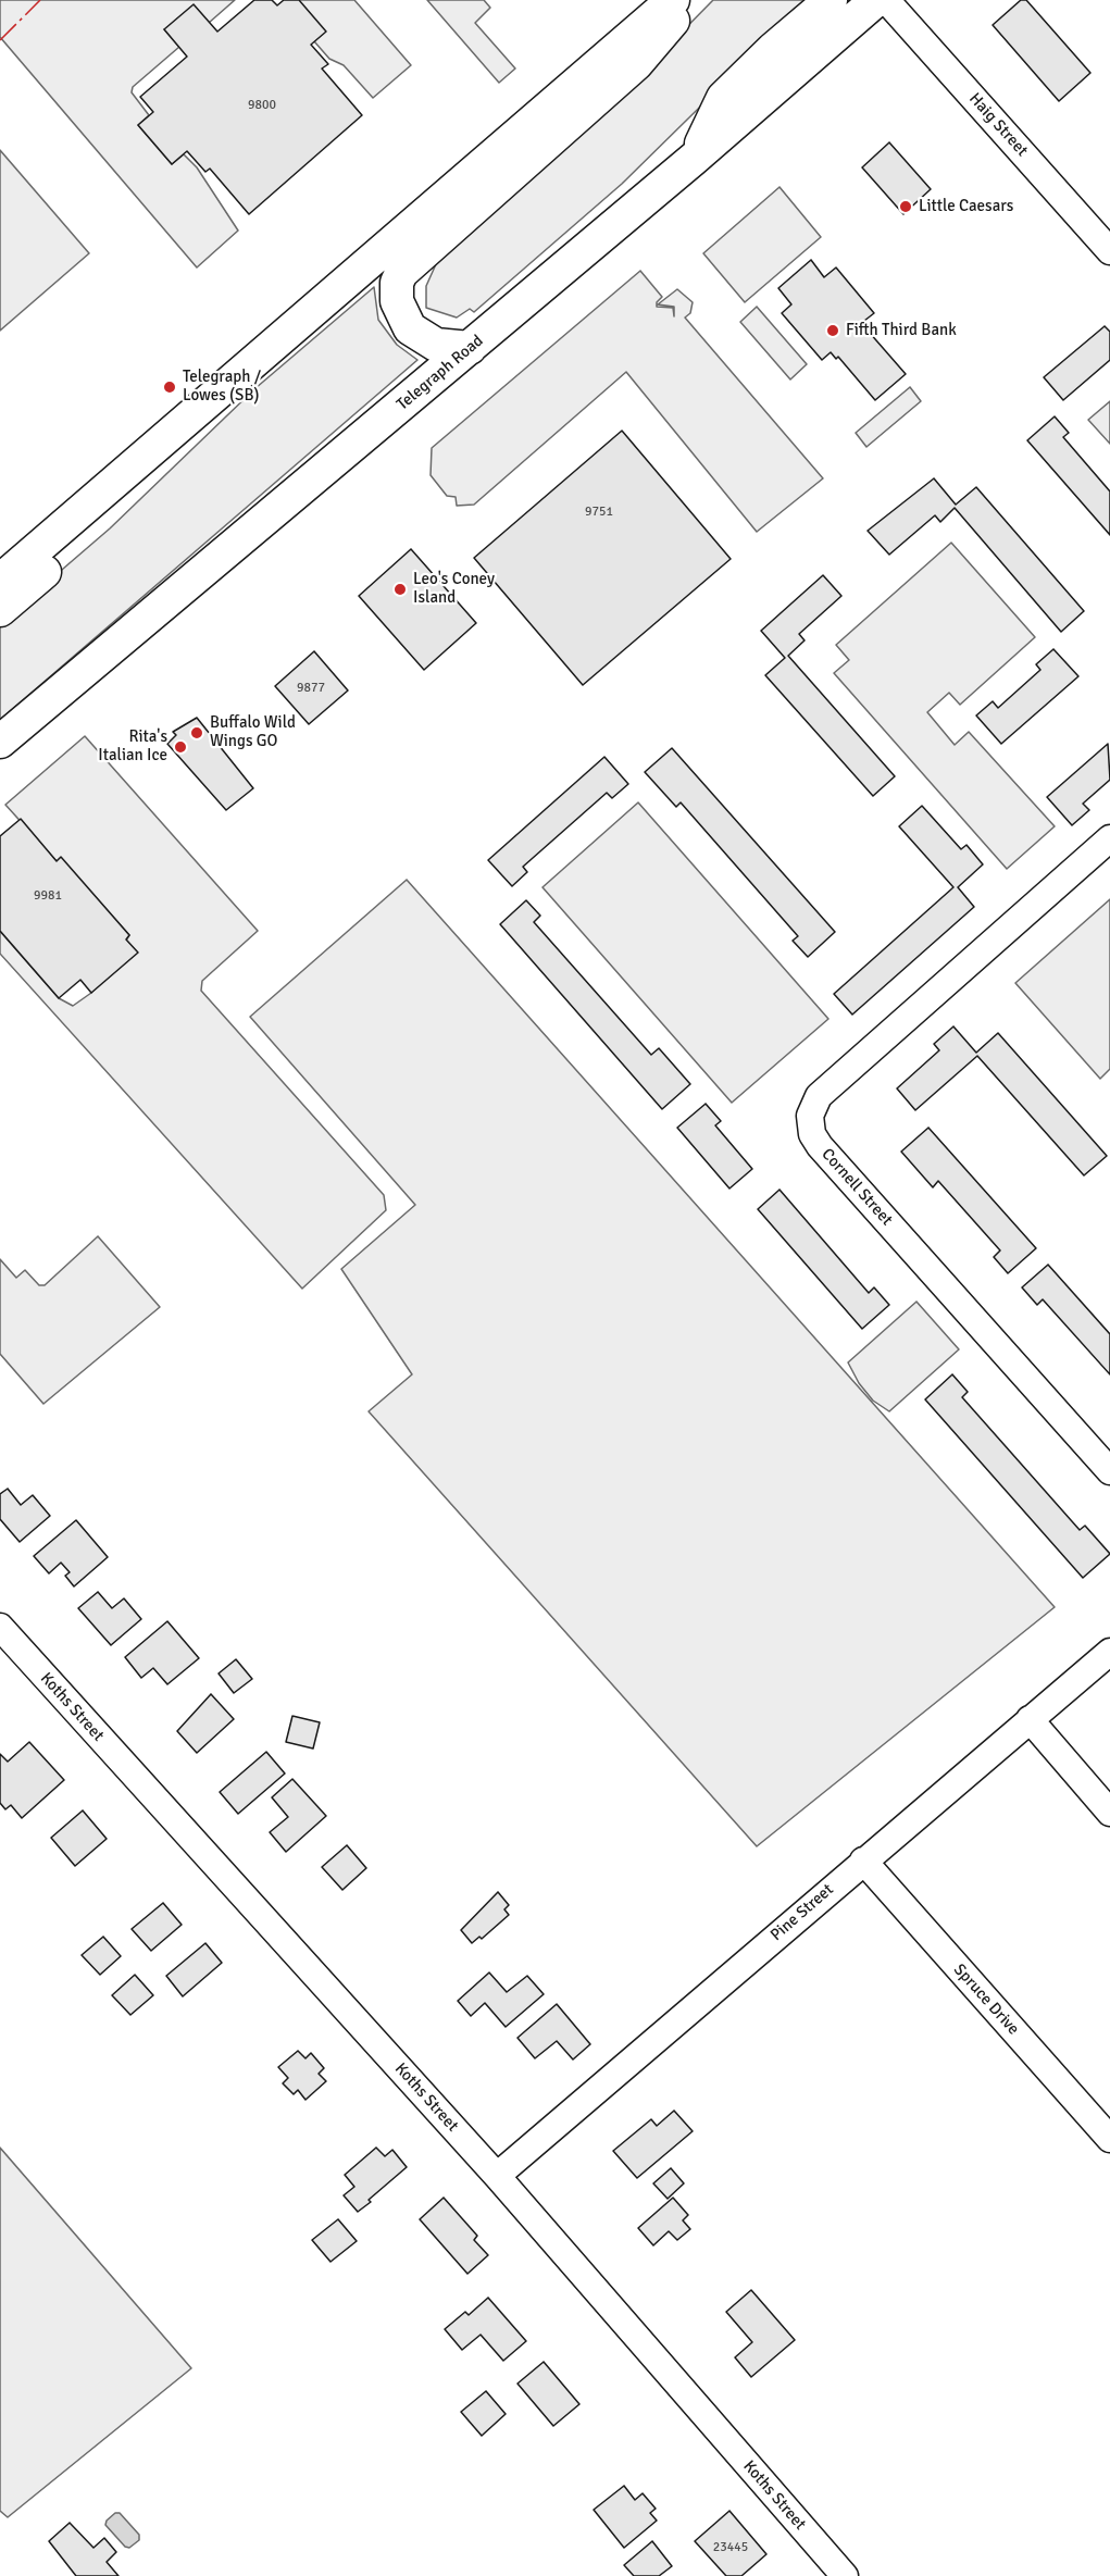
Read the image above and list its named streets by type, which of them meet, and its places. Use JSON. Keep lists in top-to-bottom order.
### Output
{
  "streets": {
    "main road": ["Telegraph Road"],
    "street": [
      "Haig Street",
      "Cornell Street",
      "Koths Street",
      "Pine Street",
      "Spruce Drive"
    ]
  },
  "crossings": [
    ["Koths Street", "Pine Street"],
    ["Pine Street", "Spruce Drive"]
  ],
  "places": [
    "Little Caesars",
    "Fifth Third Bank",
    "Telegraph / Lowes (SB)",
    "Leo's Coney Island",
    "Buffalo Wild Wings GO",
    "Rita's Italian Ice"
  ],
  "house_numbers": [
    "9800",
    "9751",
    "9877",
    "9981",
    "23445"
  ]
}
